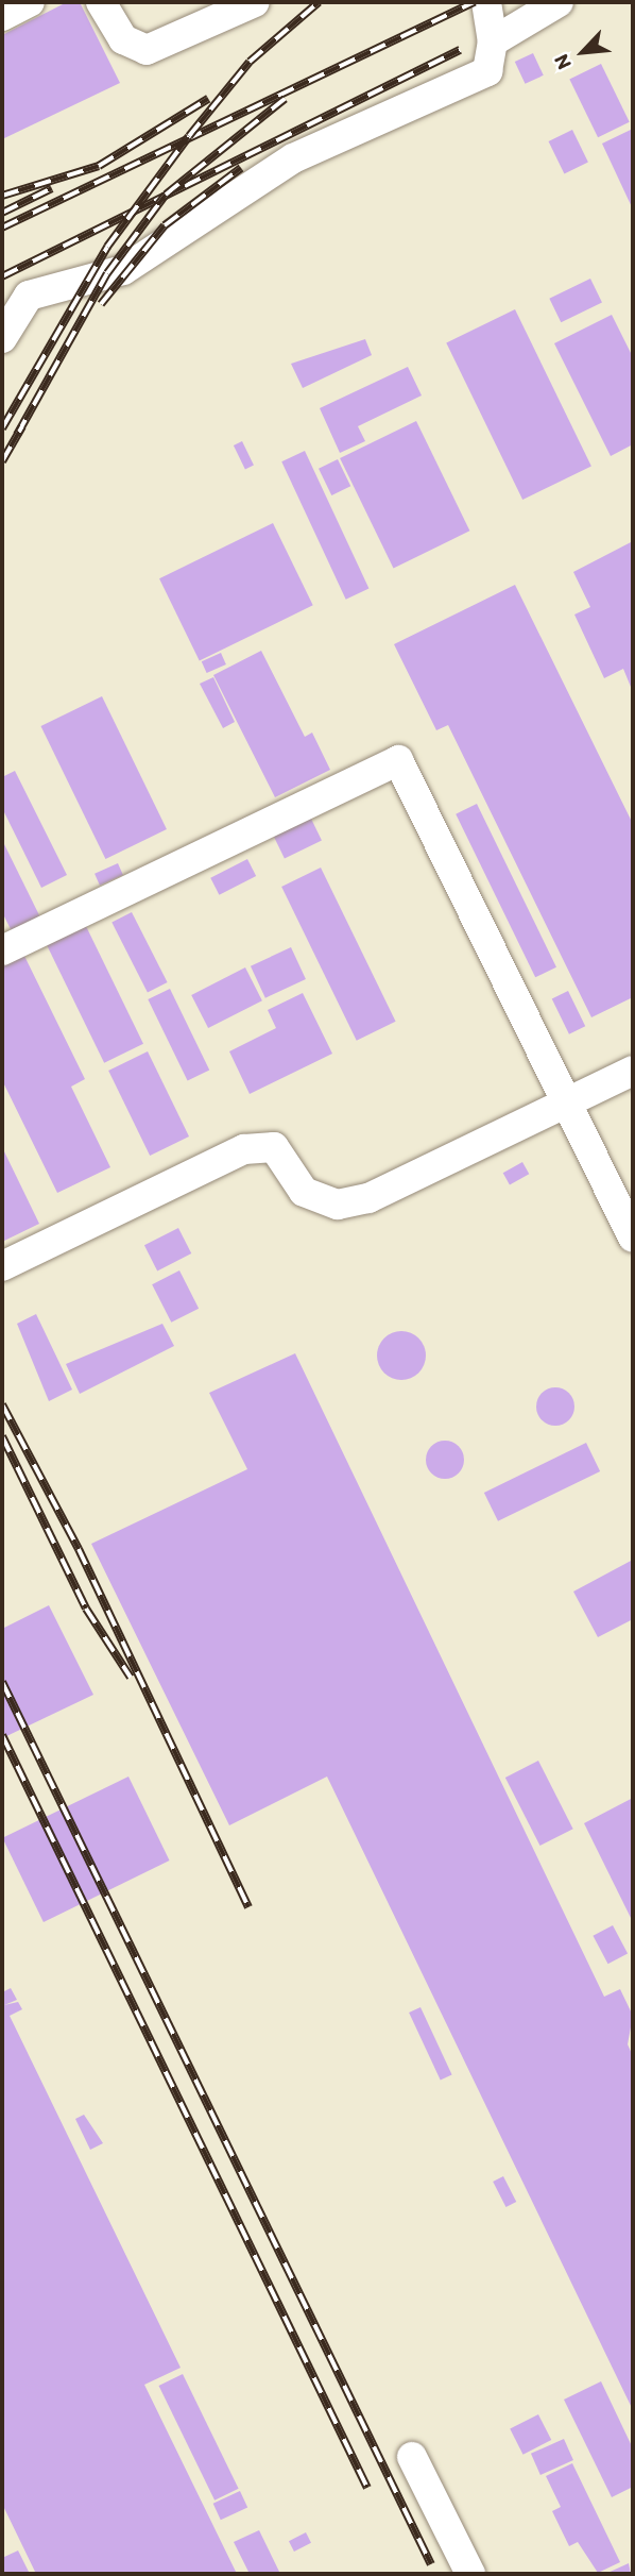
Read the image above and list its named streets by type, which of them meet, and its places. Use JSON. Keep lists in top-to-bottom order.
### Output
{
  "north": "bottom left"
}
